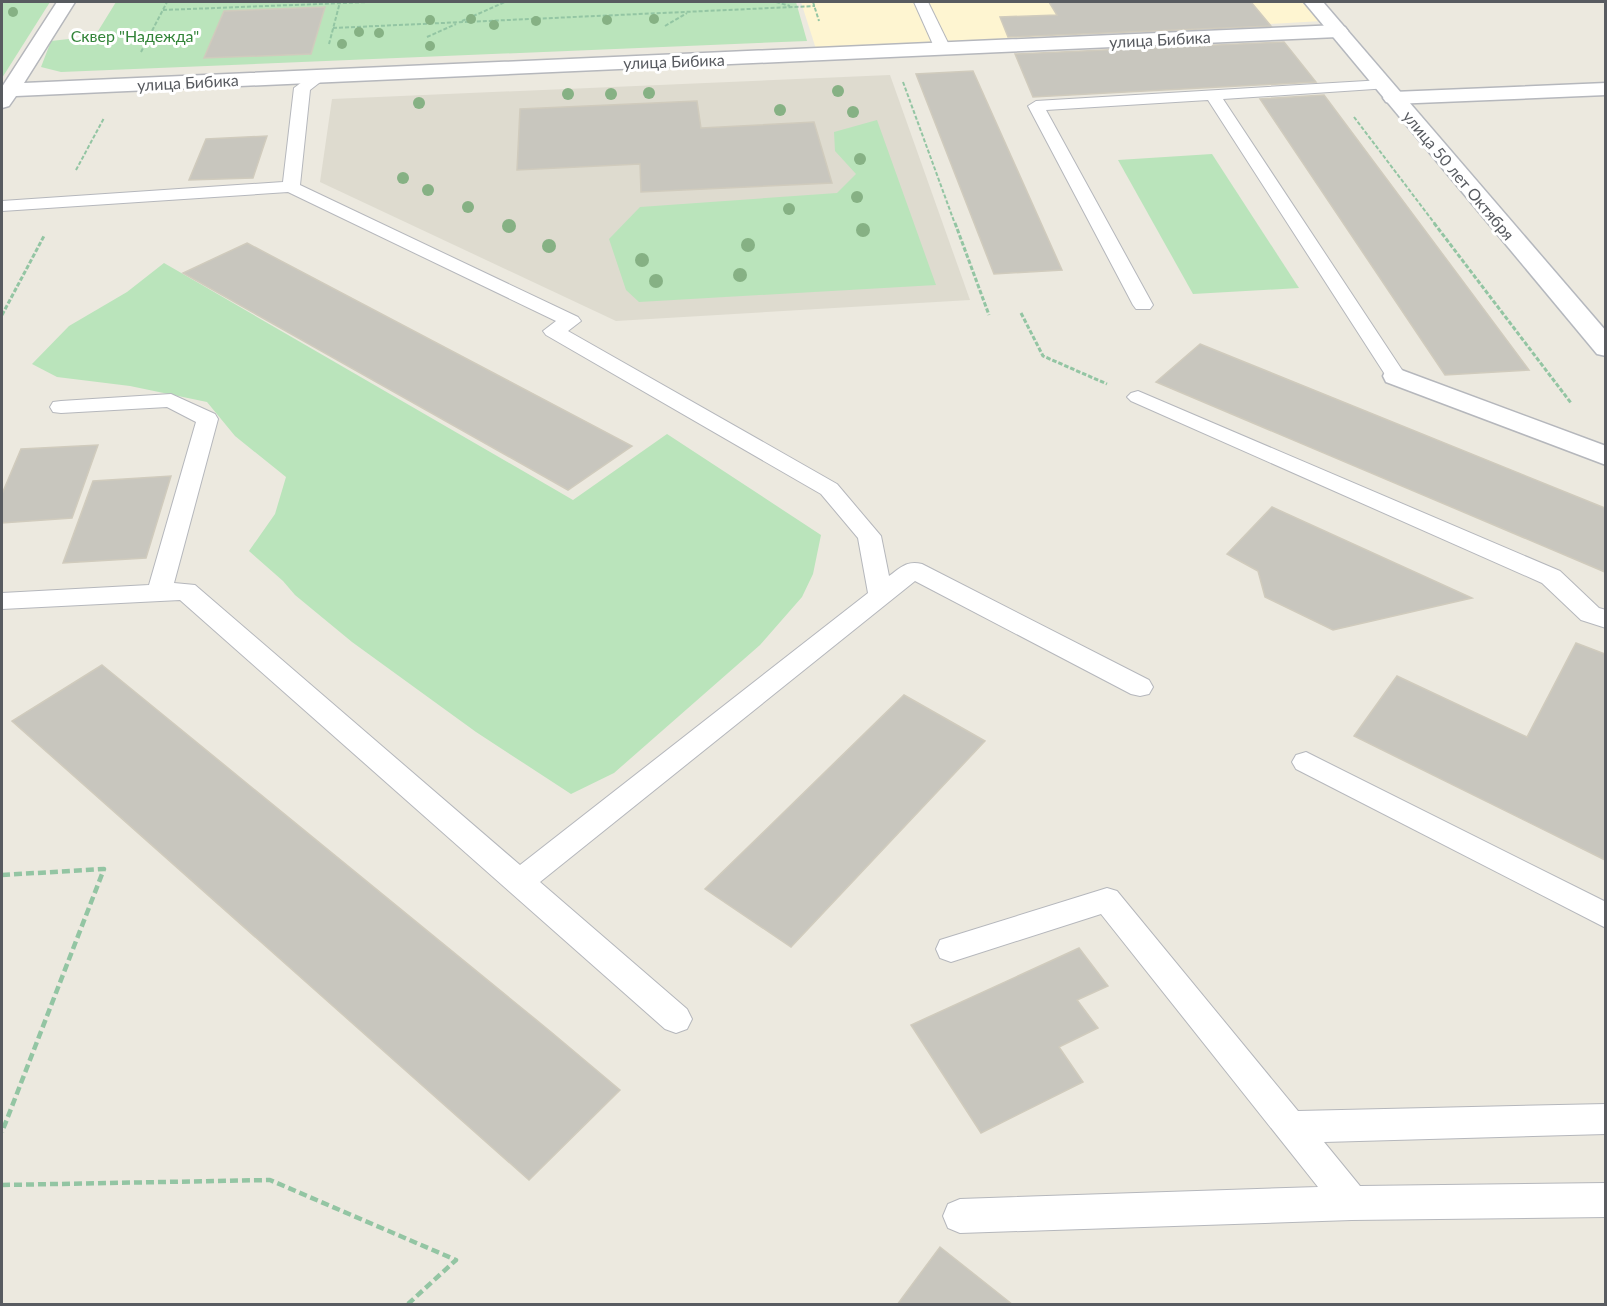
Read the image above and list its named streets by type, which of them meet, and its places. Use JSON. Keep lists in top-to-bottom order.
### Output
{
  "streets": {
    "street": ["улица Бибика", "улица 50 лет Октября"]
  },
  "crossings": [
    ["улица Бибика", "улица 50 лет Октября"]
  ],
  "parks": ["Сквер \"Надежда\""]
}
